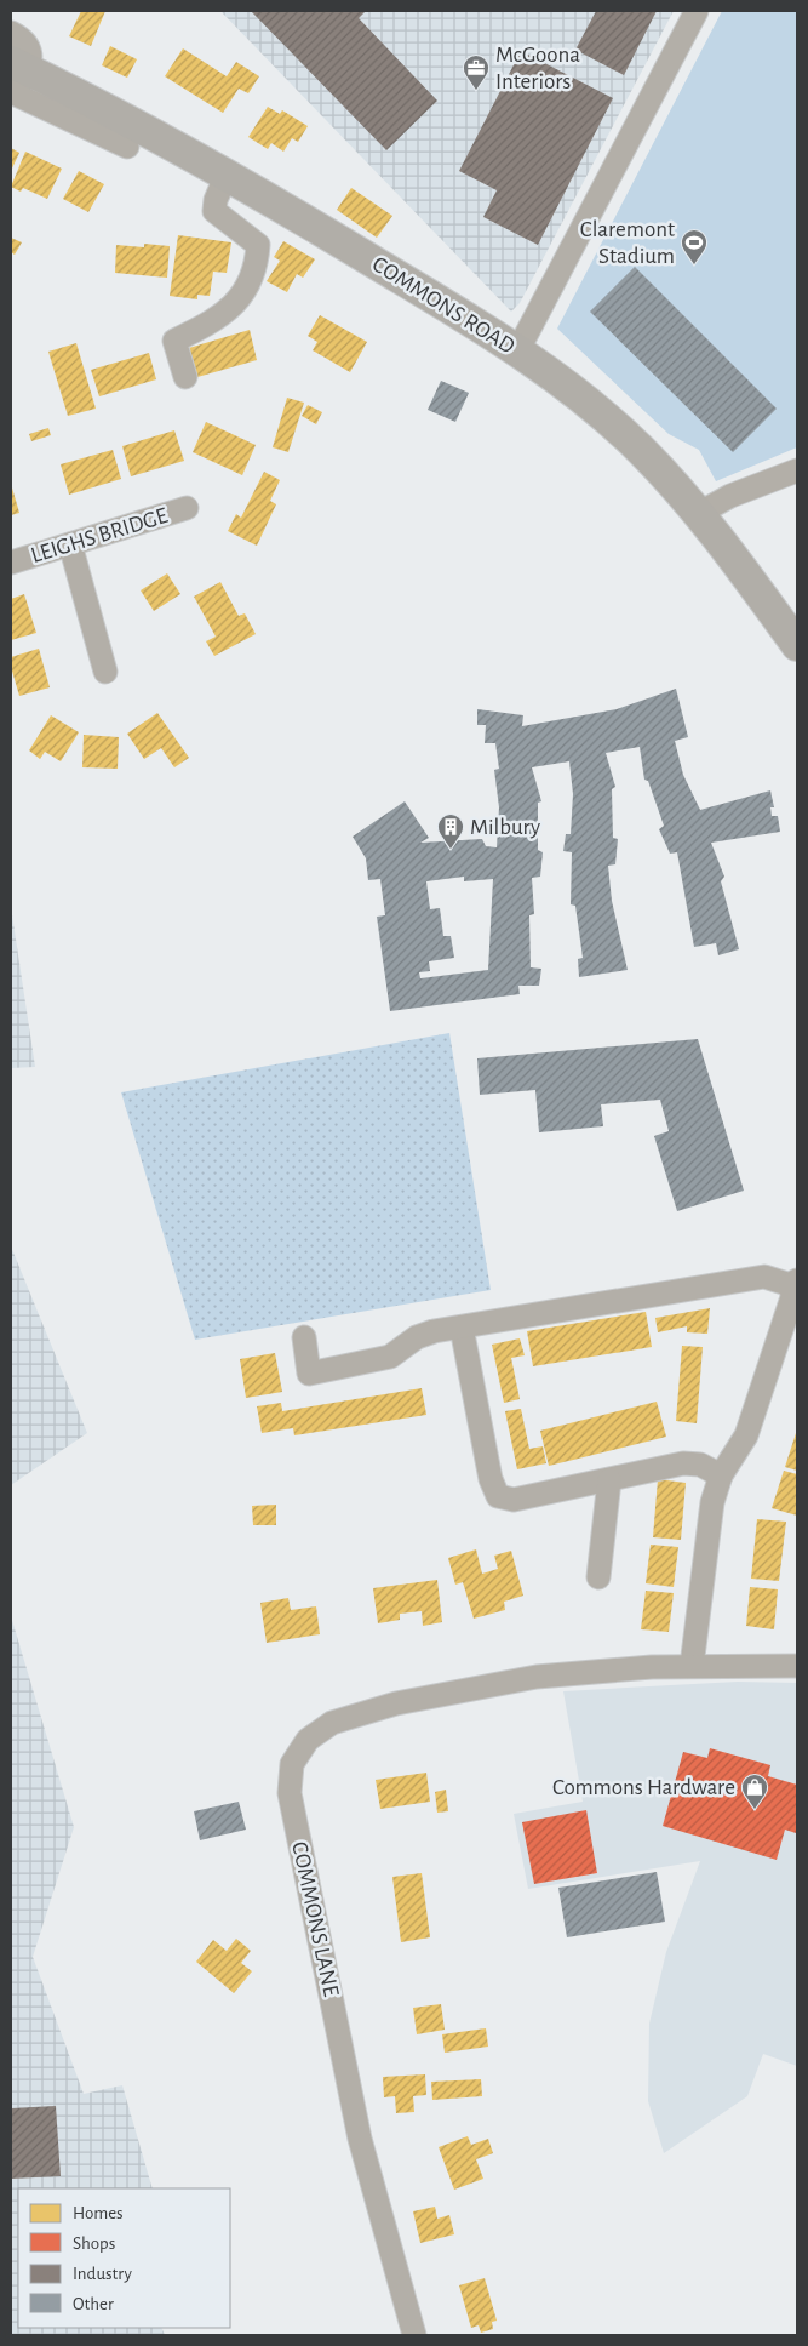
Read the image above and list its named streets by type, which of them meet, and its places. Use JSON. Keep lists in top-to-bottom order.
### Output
{
  "streets": {
    "street": ["COMMONS ROAD", "LEIGHS BRIDGE", "COMMONS LANE"]
  },
  "places": {
    "office": ["McGoona Interiors"],
    "sports": ["Claremont Stadium"],
    "building": ["Milbury"],
    "shop": ["Commons Hardware"]
  },
  "legend": [
    "Homes",
    "Shops",
    "Industry",
    "Other"
  ]
}
